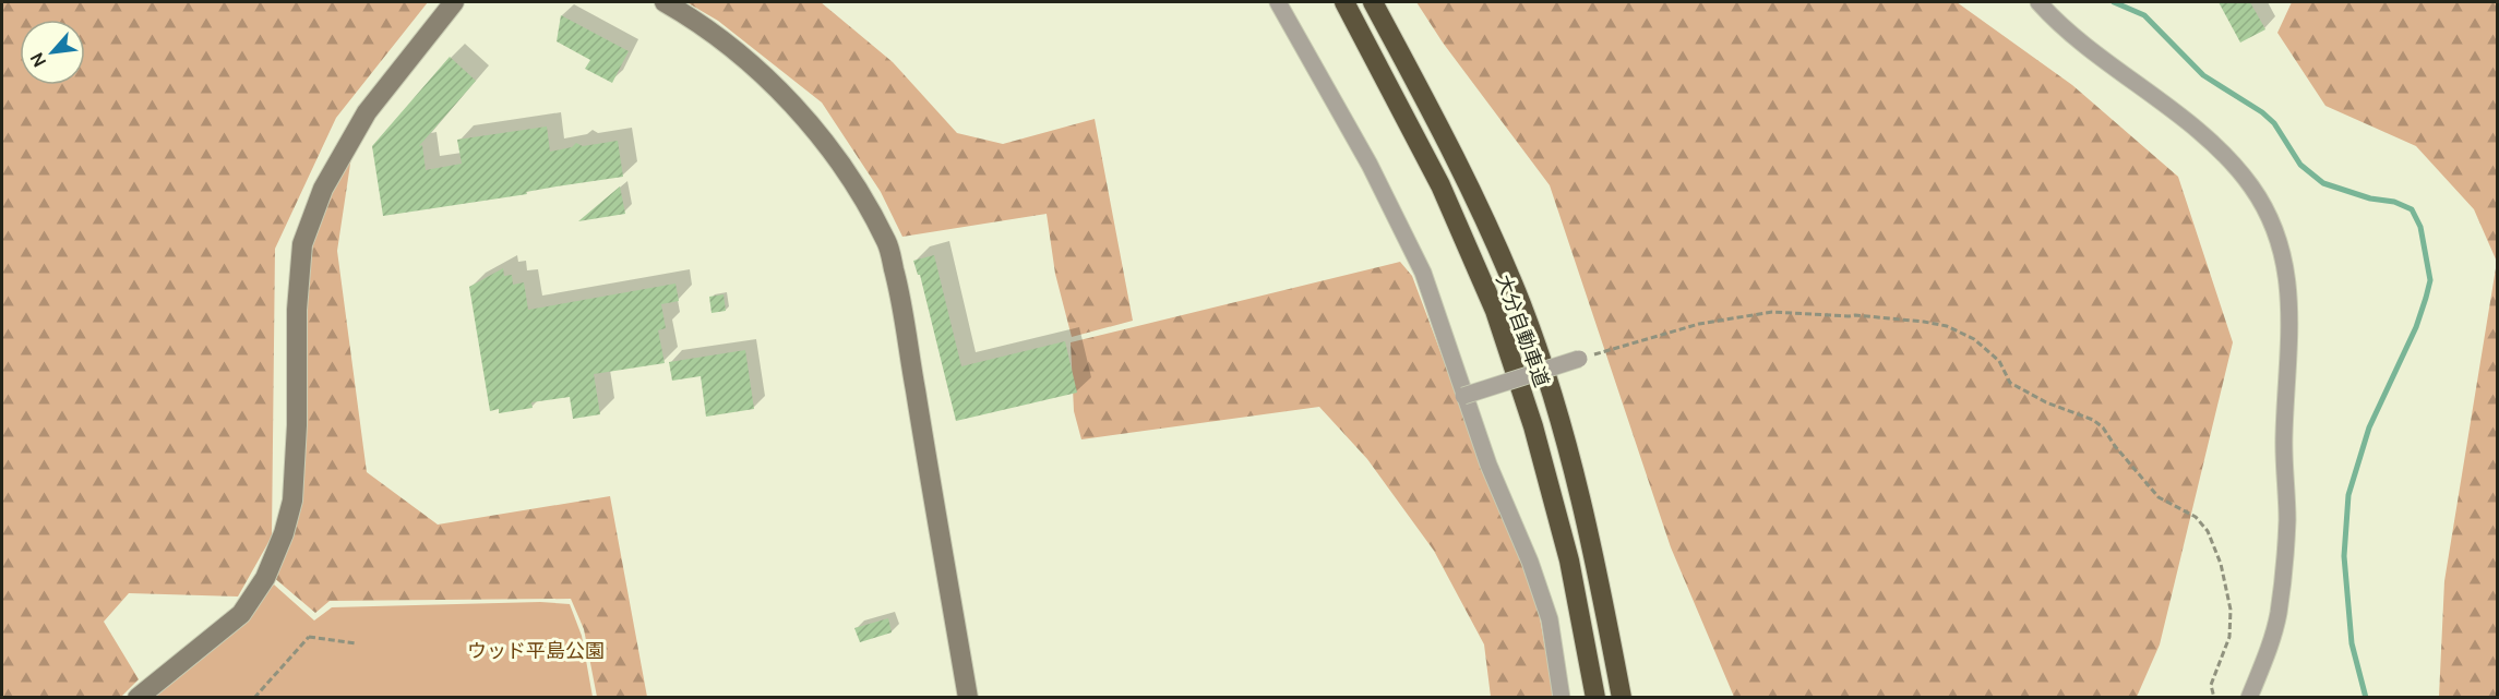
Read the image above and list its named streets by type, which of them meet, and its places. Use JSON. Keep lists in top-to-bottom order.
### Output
{
  "streets": {
    "highway": ["大分自動車道"]
  },
  "parks": ["ウッド平島公園"],
  "north": "bottom left"
}
